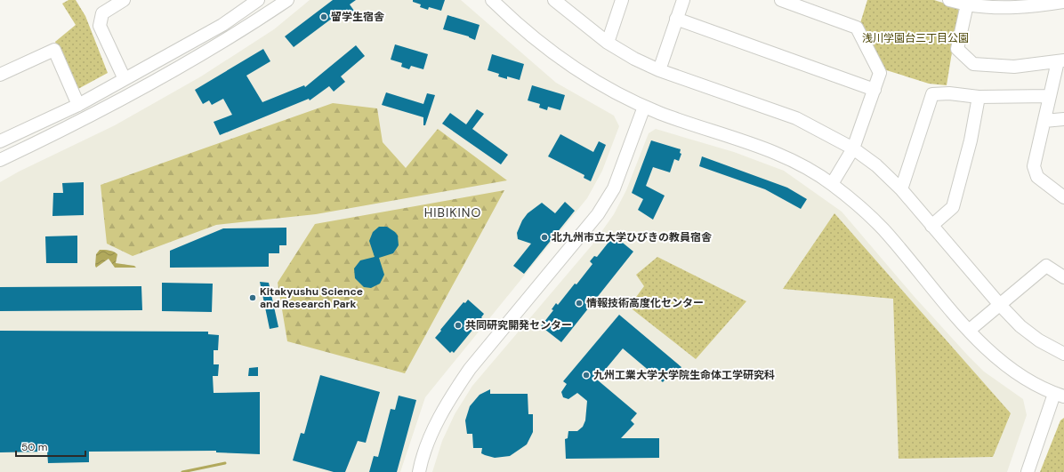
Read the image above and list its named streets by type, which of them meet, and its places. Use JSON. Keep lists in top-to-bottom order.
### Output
{
  "districts": ["HIBIKINO"],
  "parks": ["浅川学園台三丁目公園"],
  "places": [
    "留学生宿舎",
    "北九州市立大学ひびきの教員宿舎",
    "Kitakyushu Science and Research Park",
    "情報技術高度化センター",
    "共同研究開発センター",
    "九州工業大学大学院生命体工学研究科"
  ],
  "scale_bar": "50 m"
}
